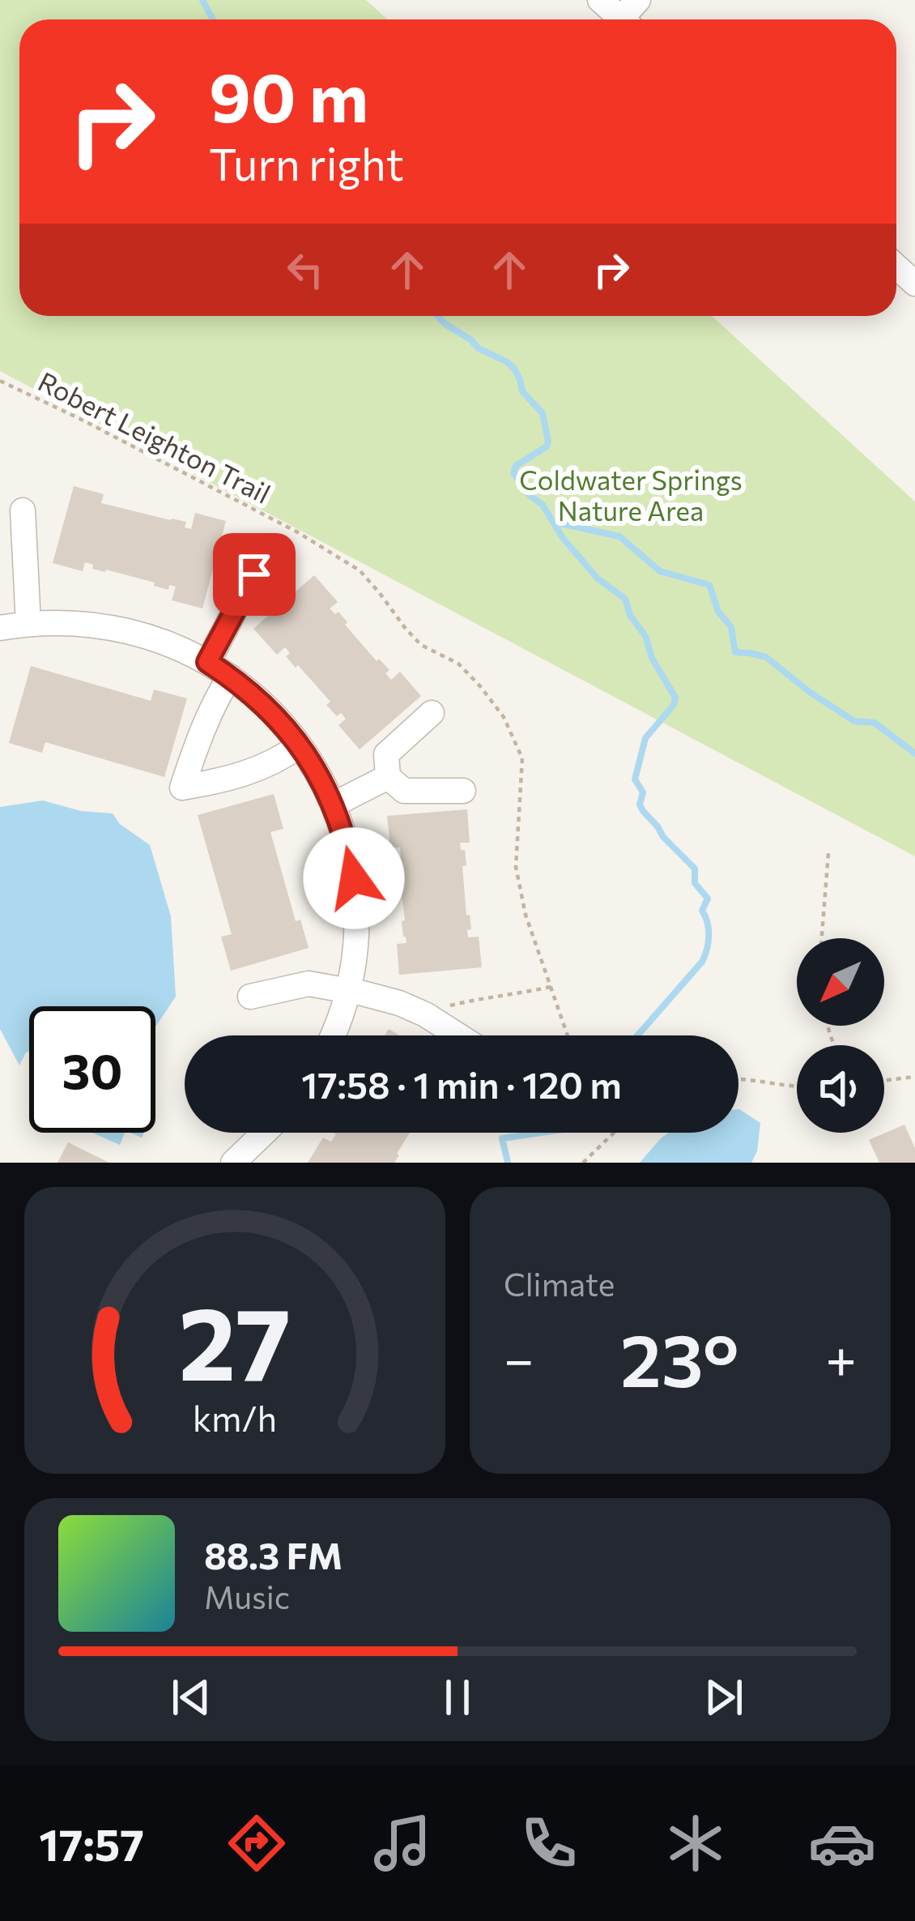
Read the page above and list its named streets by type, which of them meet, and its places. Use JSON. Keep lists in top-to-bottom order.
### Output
{
  "streets": {
    "path": ["Robert Leighton Trail"]
  },
  "parks": ["Coldwater Springs Nature Area"],
  "north": "bottom left",
  "page": {
    "turn": ["90 m", "Turn right"],
    "limit": "30",
    "trip": "17:58 · 1 min · 120 m",
    "tile": "Climate",
    "heat": ["−", "23°", "+"],
    "song": ["88.3 FM", "Music"],
    "tabs": "17:57",
    "gauge": ["27", "km/h"]
  }
}
